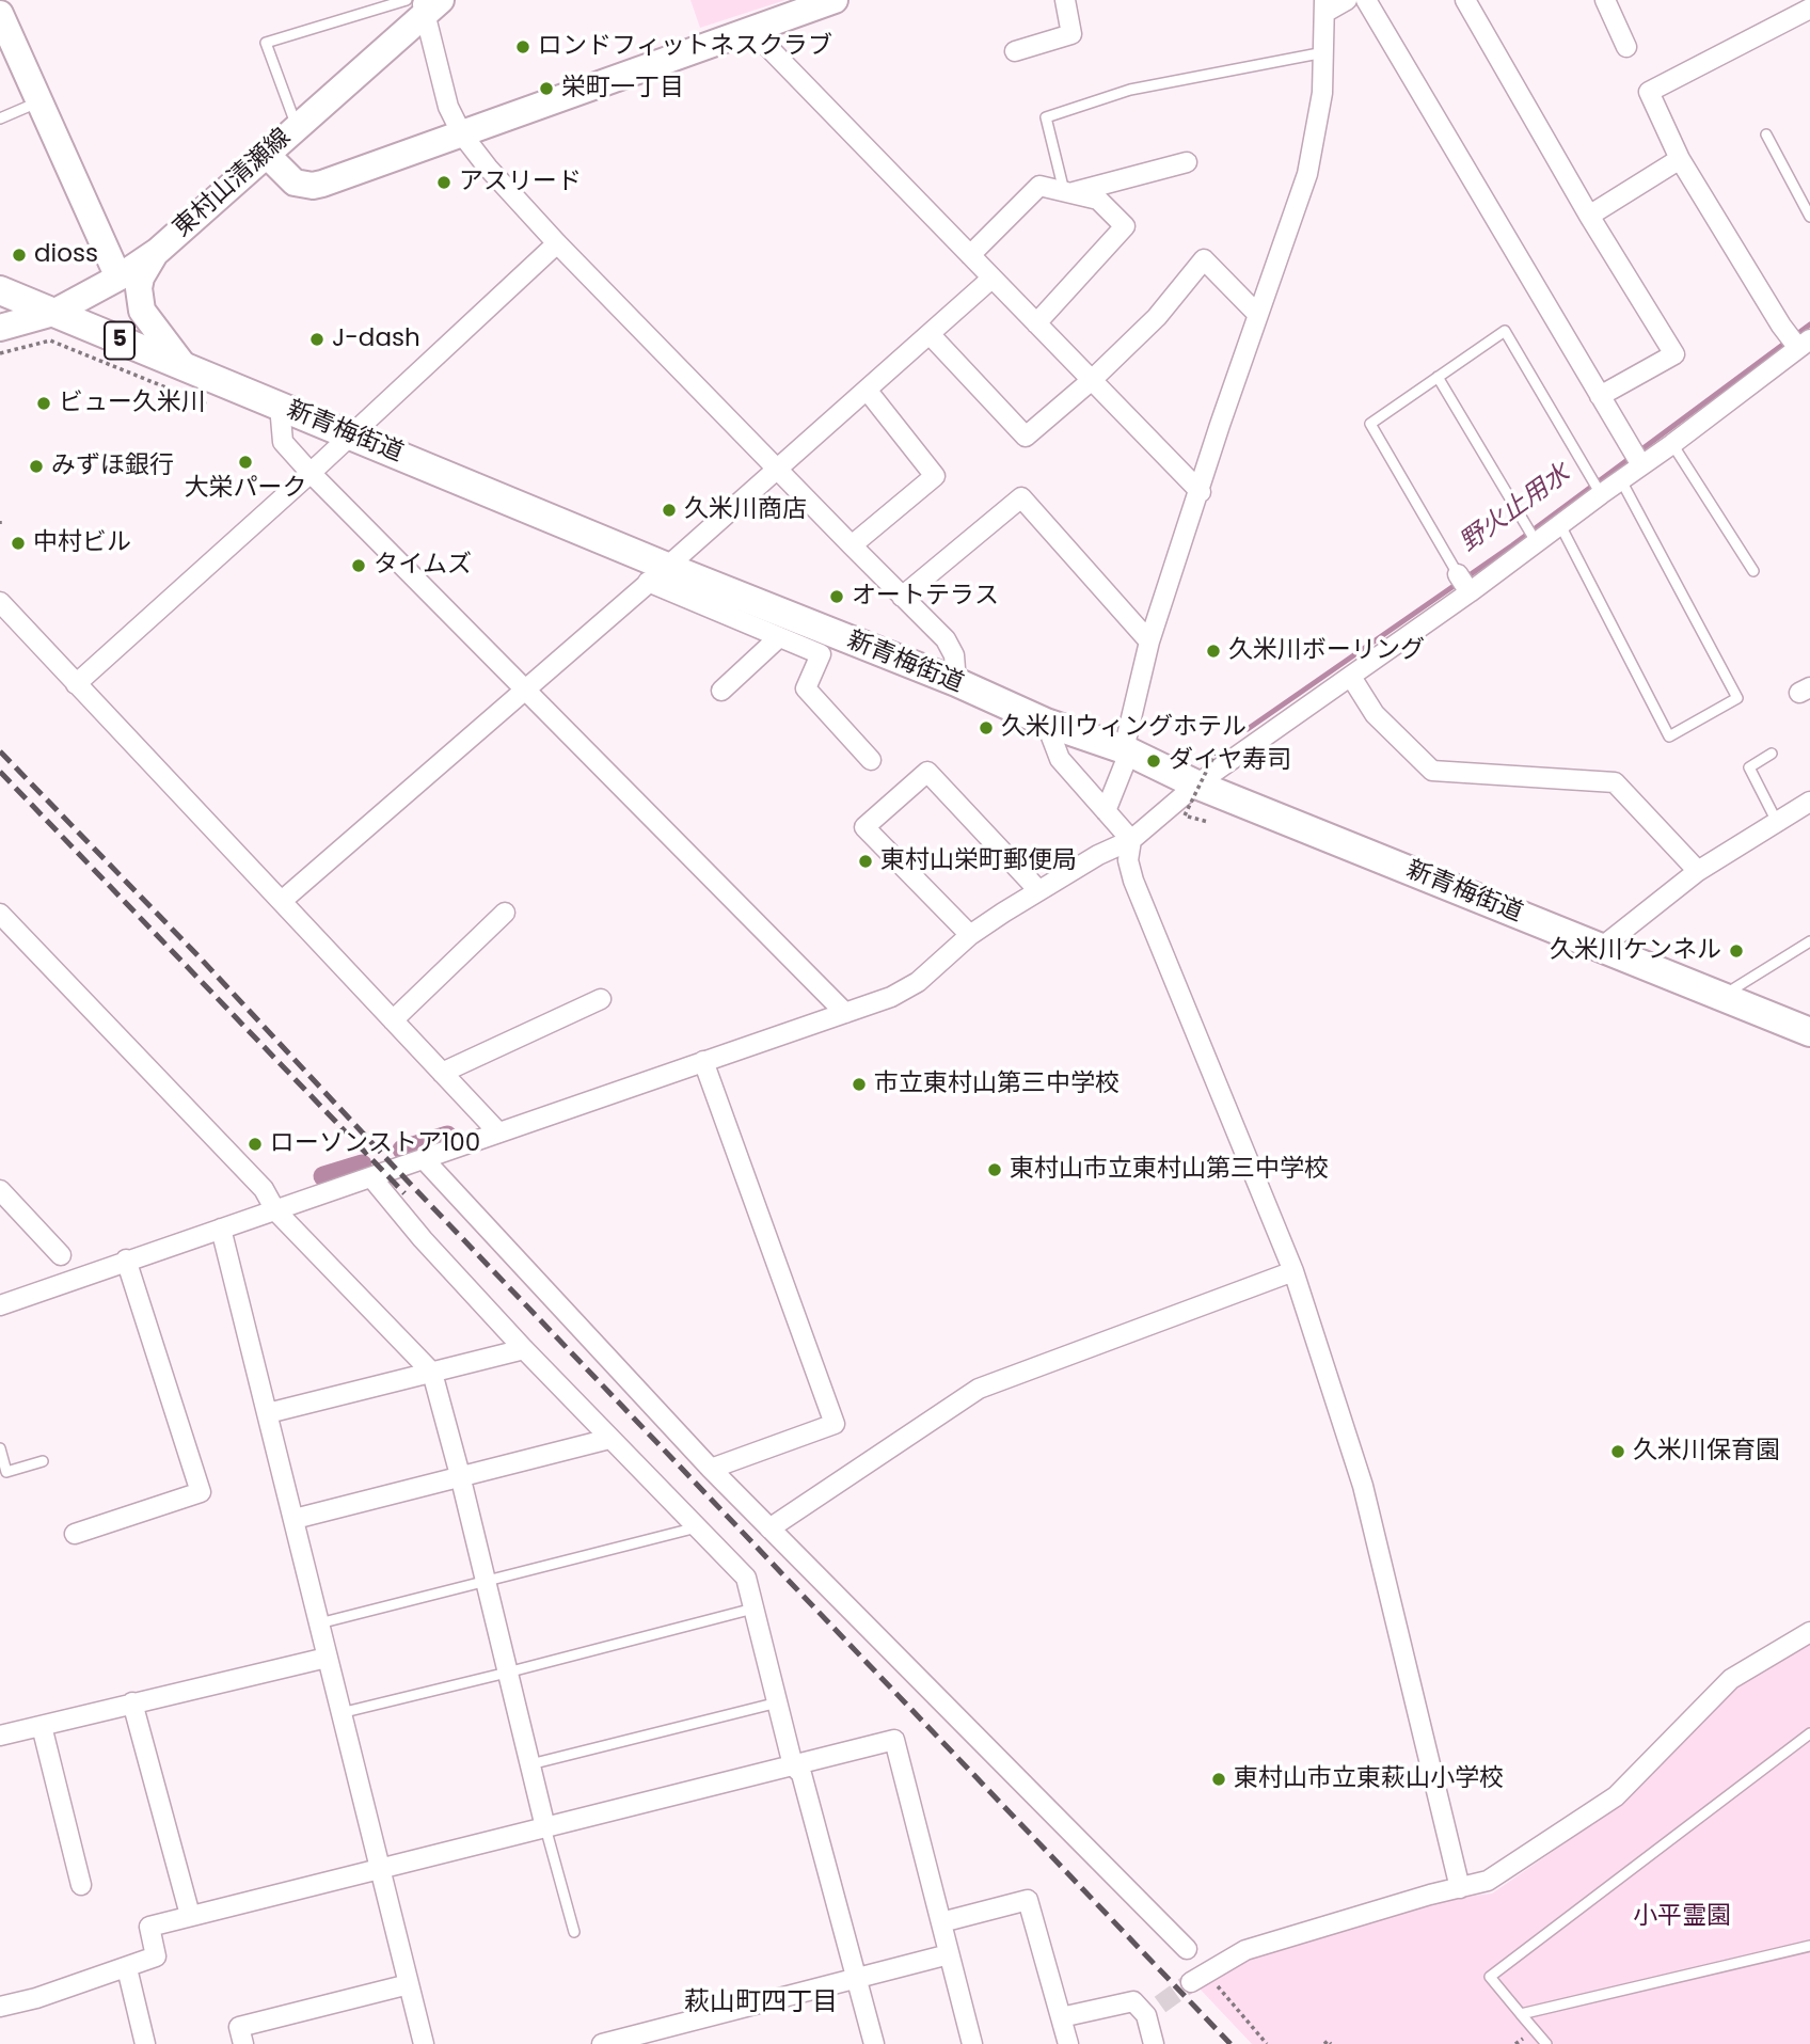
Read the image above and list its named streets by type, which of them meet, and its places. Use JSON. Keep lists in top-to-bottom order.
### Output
{
  "streets": {
    "main road": ["5", "新青梅街道"],
    "street": ["東村山清瀬線"]
  },
  "crossings": [
    ["東村山清瀬線", "新青梅街道"]
  ],
  "districts": ["萩山町四丁目"],
  "water": ["野火止用水"],
  "parks": ["小平霊園"],
  "places": [
    "ロンドフィットネスクラブ",
    "栄町一丁目",
    "アスリード",
    "dioss",
    "J-dash",
    "ビュー久米川",
    "大栄パーク",
    "みずほ銀行",
    "久米川商店",
    "中村ビル",
    "タイムズ",
    "オートテラス",
    "久米川ボーリング",
    "久米川ウィングホテル",
    "ダイヤ寿司",
    "東村山栄町郵便局",
    "久米川ケンネル",
    "市立東村山第三中学校",
    "ローソンストア100",
    "東村山市立東村山第三中学校",
    "久米川保育園",
    "東村山市立東萩山小学校"
  ]
}
